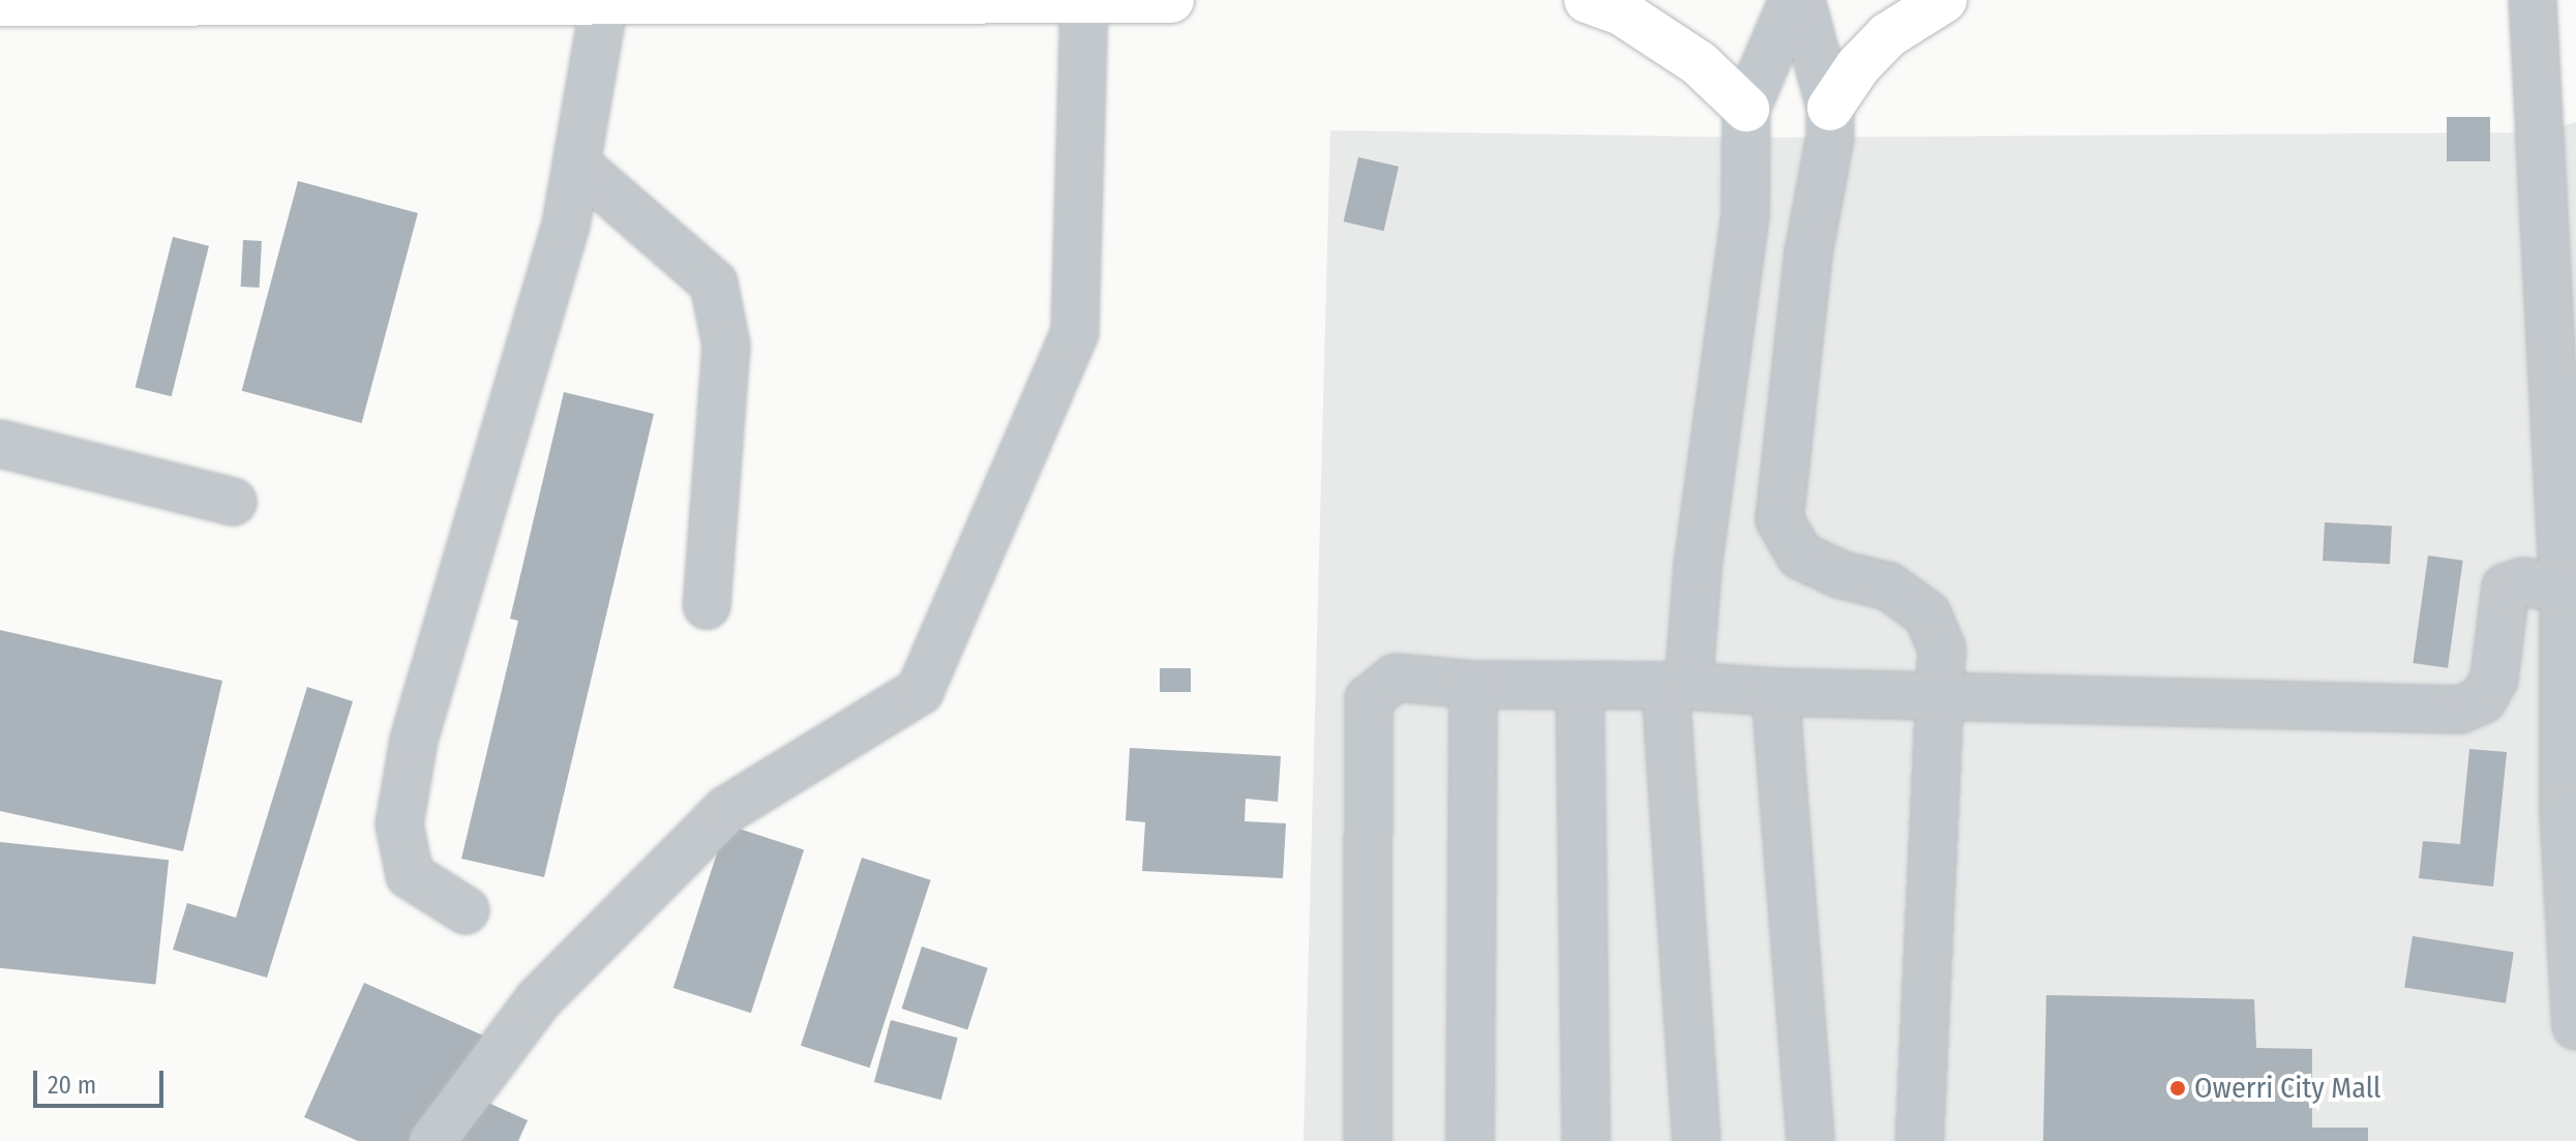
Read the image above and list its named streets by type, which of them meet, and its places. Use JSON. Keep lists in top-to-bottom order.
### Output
{
  "places": ["Owerri City Mall"],
  "scale_bar": "20 m"
}
